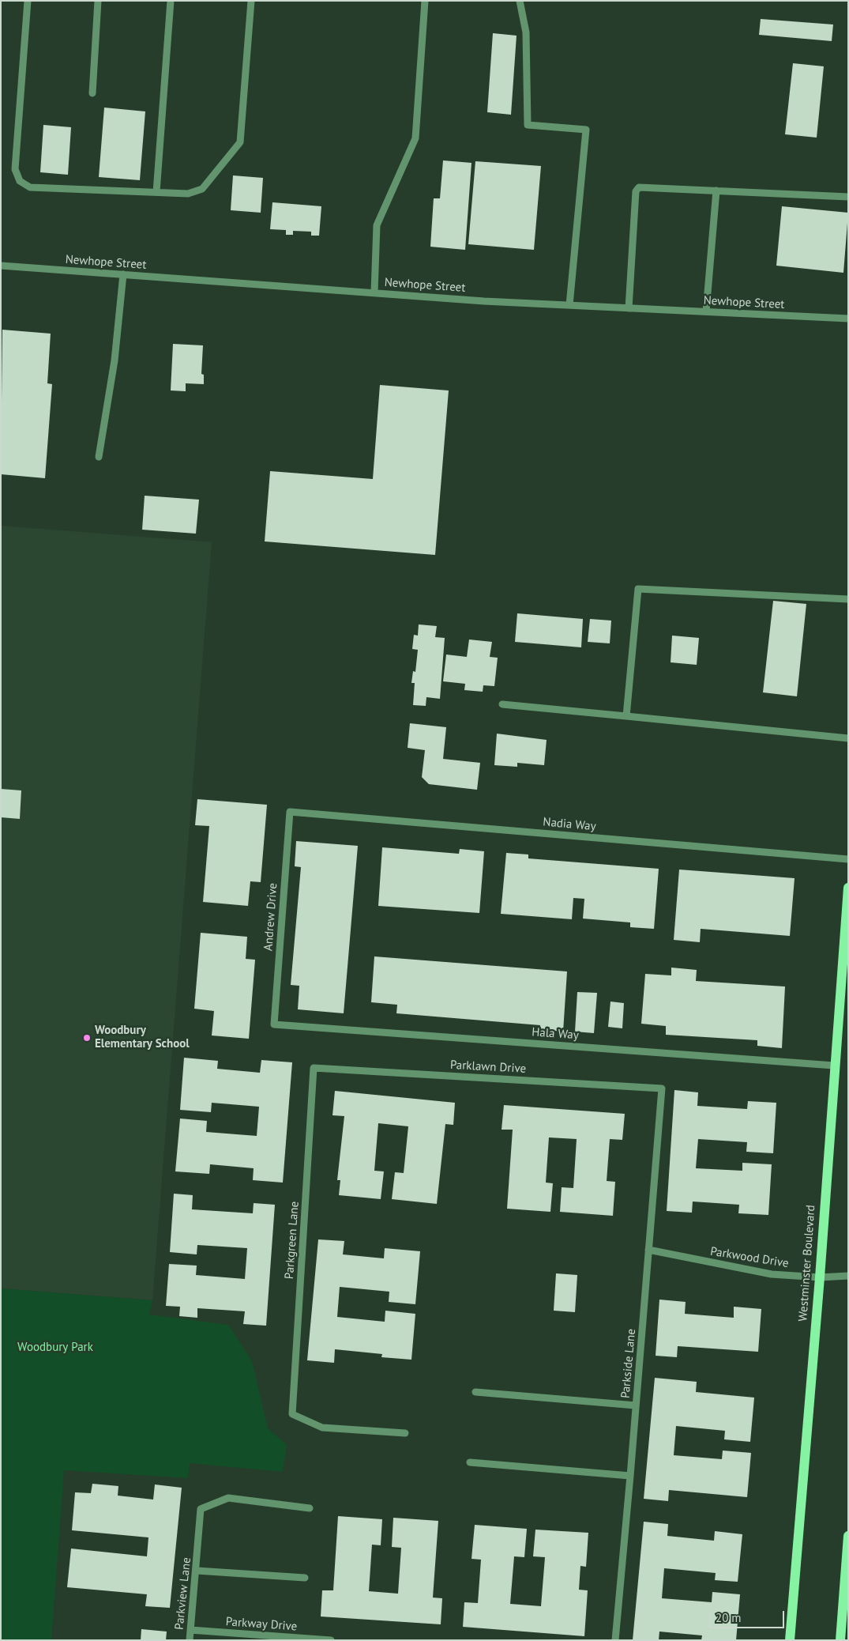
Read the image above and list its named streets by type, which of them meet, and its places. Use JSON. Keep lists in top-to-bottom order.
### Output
{
  "streets": {
    "main road": ["Westminster Boulevard"],
    "street": [
      "Newhope Street",
      "Nadia Way",
      "Andrew Drive",
      "Hala Way",
      "Parklawn Drive",
      "Parkgreen Lane",
      "Parkwood Drive",
      "Parkside Lane",
      "Parkview Lane",
      "Parkway Drive"
    ]
  },
  "crossings": [
    ["Nadia Way", "Andrew Drive"],
    ["Andrew Drive", "Hala Way"],
    ["Hala Way", "Westminster Boulevard"],
    ["Parklawn Drive", "Parkgreen Lane"],
    ["Parklawn Drive", "Parkside Lane"],
    ["Parkwood Drive", "Westminster Boulevard"],
    ["Parkwood Drive", "Parkside Lane"],
    ["Parkview Lane", "Parkway Drive"]
  ],
  "parks": ["Woodbury Park"],
  "places": ["Woodbury Elementary School"],
  "scale_bar": "20 m"
}
